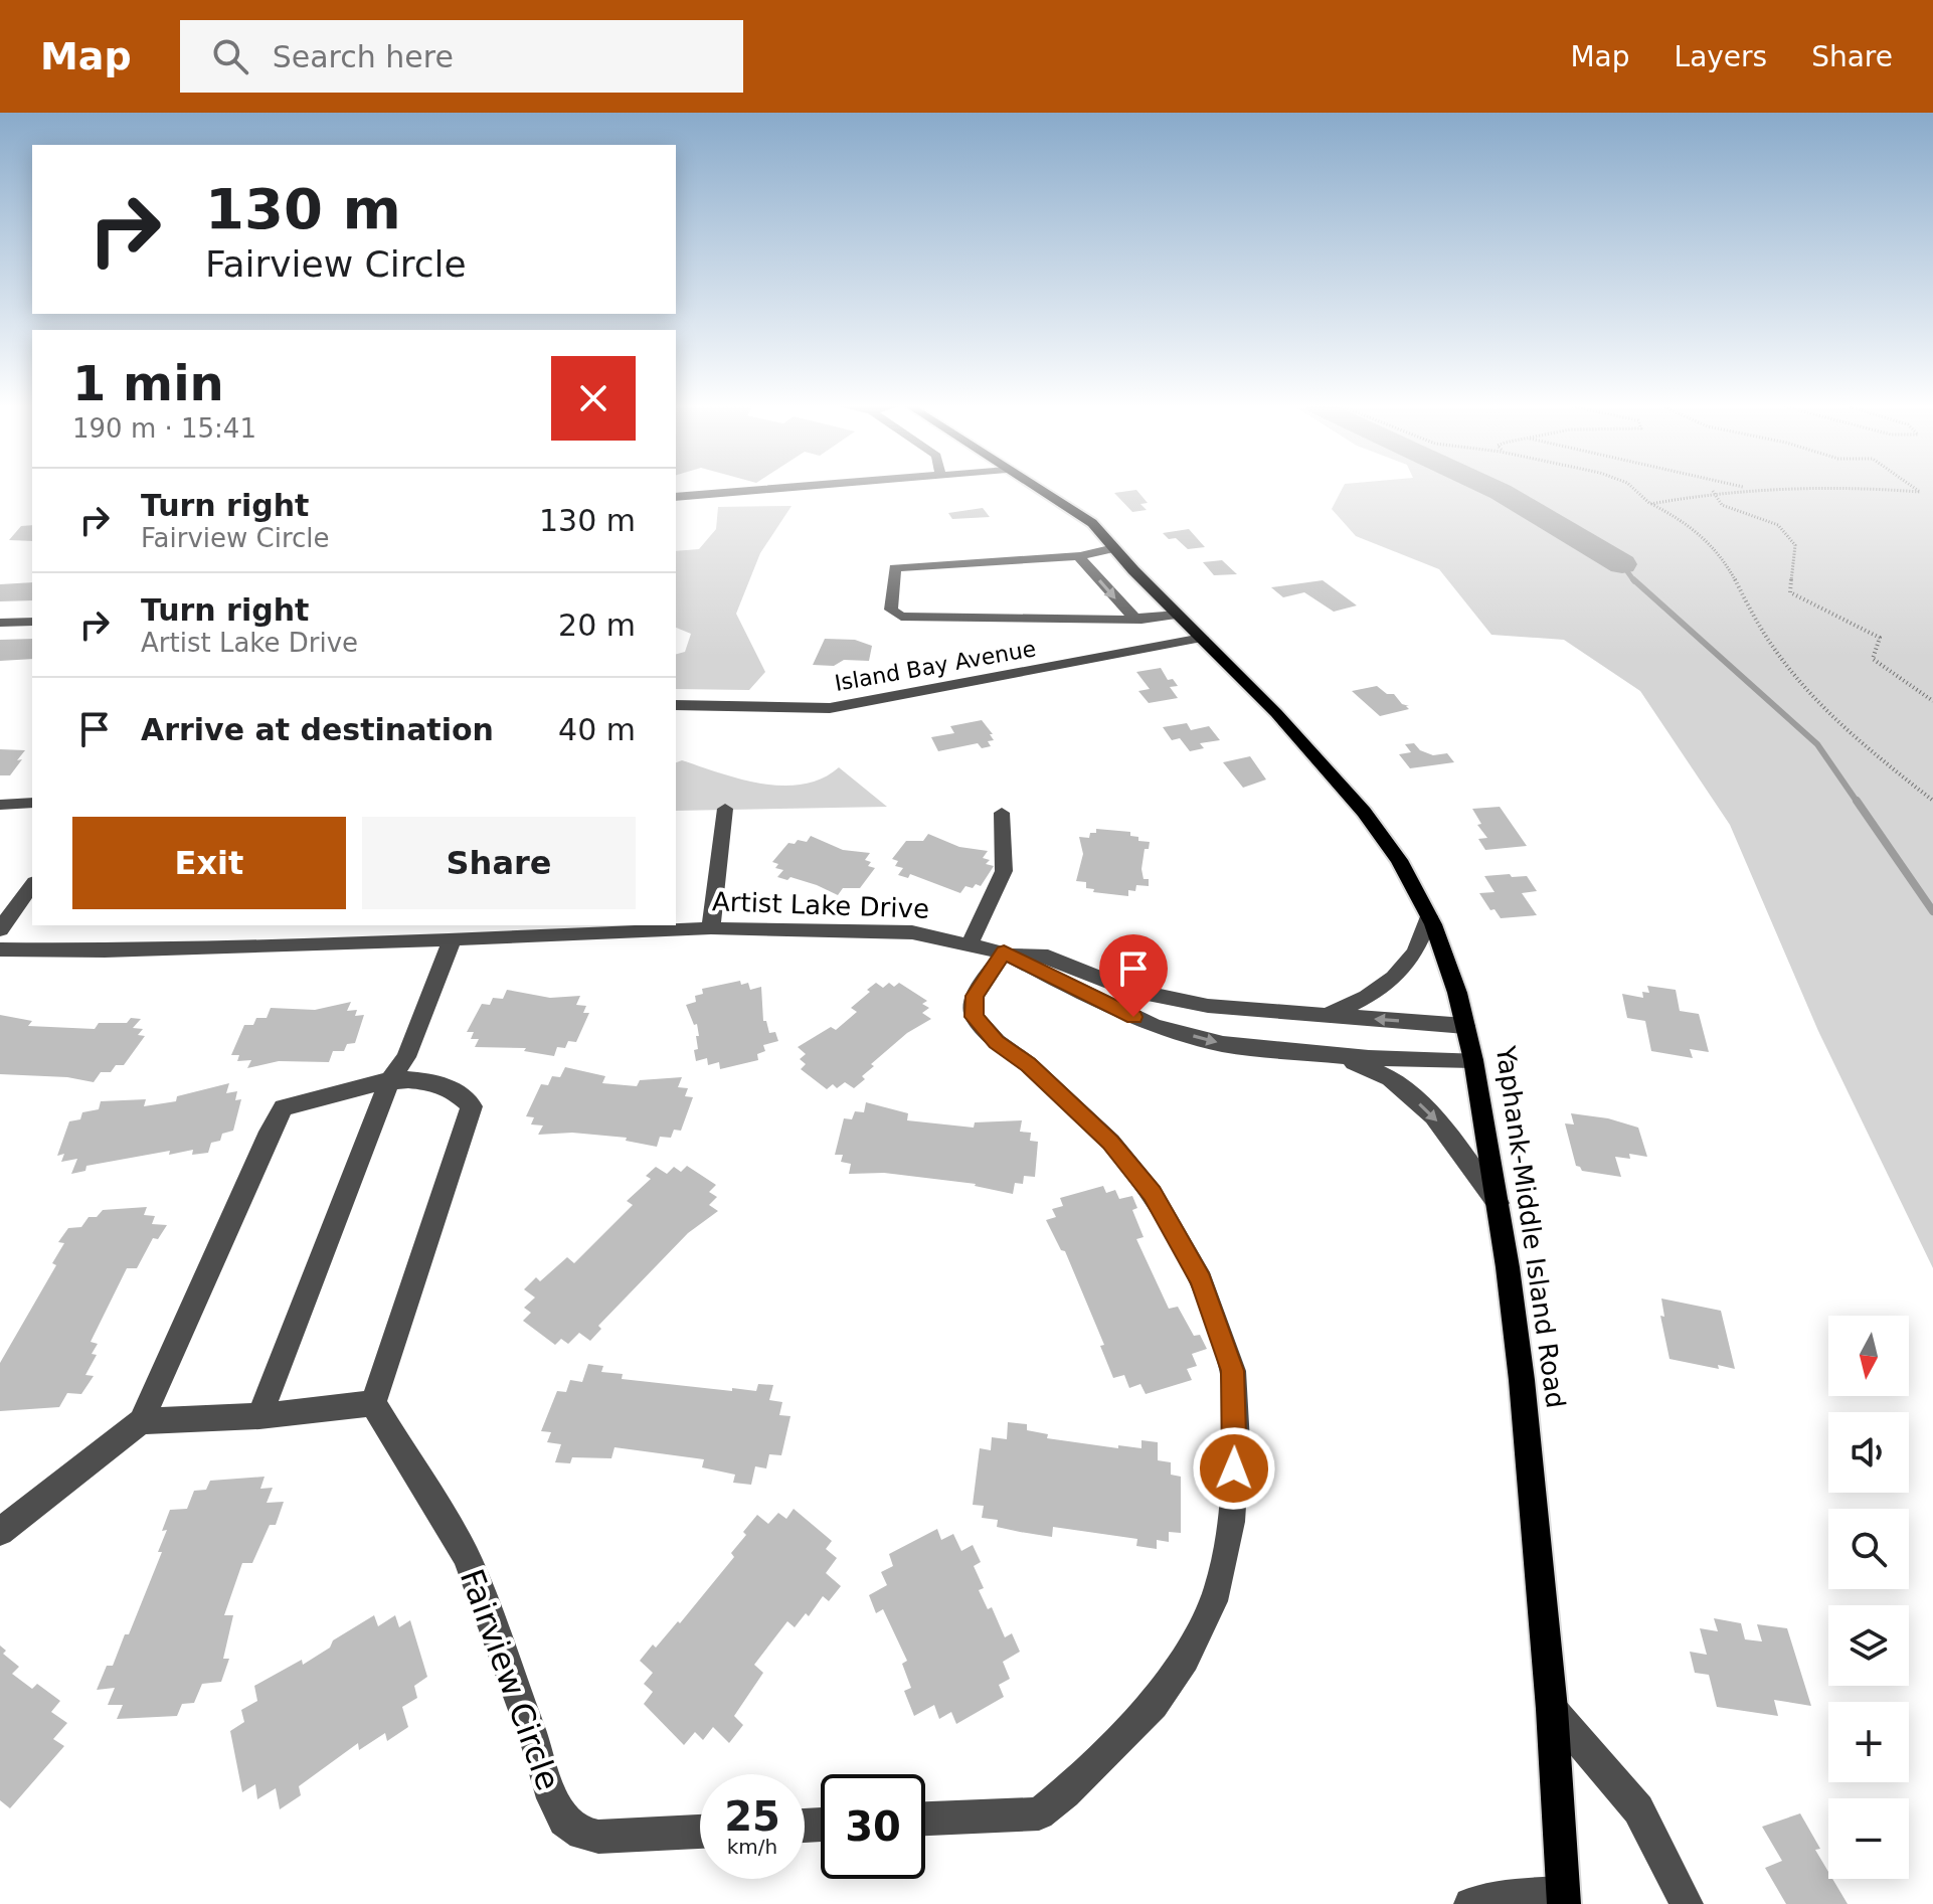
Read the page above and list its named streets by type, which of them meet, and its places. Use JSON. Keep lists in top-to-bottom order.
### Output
{
  "streets": {
    "main road": ["Yaphank-Middle Island Road"],
    "street": ["Island Bay Avenue", "Artist Lake Drive", "Fairview Circle"]
  },
  "crossings": [
    ["Island Bay Avenue", "Yaphank-Middle Island Road"],
    ["Artist Lake Drive", "Yaphank-Middle Island Road"]
  ],
  "north": "bottom",
  "page": {
    "header": "Map",
    "search": "Search here",
    "nav": ["Map", "Layers", "Share"],
    "turn": ["130 m", "Fairview Circle"],
    "heading": ["1 min", "190 m · 15:41"],
    "list": [
      {
        "name": "Turn right",
        "note": "Fairview Circle",
        "value": "130 m"
      },
      {
        "name": "Turn right",
        "note": "Artist Lake Drive",
        "value": "20 m"
      },
      {
        "name": "Arrive at destination",
        "value": "40 m"
      }
    ],
    "buttons": ["Exit", "Share"],
    "map_buttons": ["+", "−"],
    "speed": "25 km/h",
    "limit": "30"
  }
}
